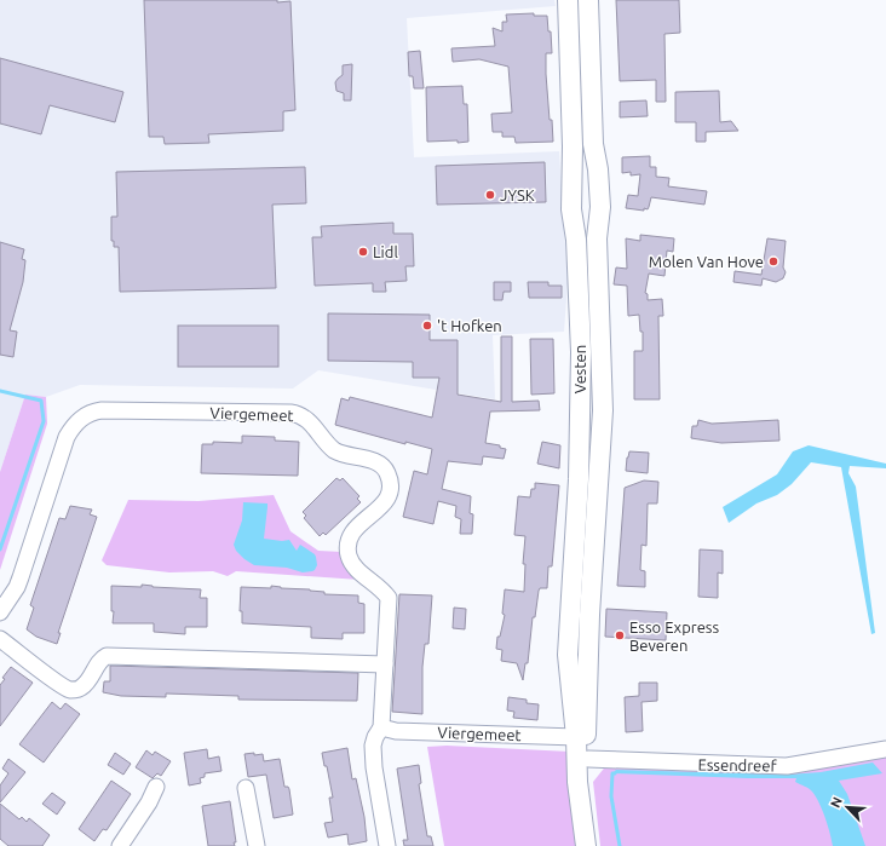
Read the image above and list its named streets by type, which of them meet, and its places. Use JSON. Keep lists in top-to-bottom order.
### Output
{
  "streets": {
    "main road": ["Vesten"],
    "street": ["Viergemeet", "Essendreef"]
  },
  "crossings": [
    ["Vesten", "Viergemeet"],
    ["Vesten", "Essendreef"]
  ],
  "places": [
    "JYSK",
    "Lidl",
    "Molen Van Hove",
    "'t Hofken",
    "Esso Express Beveren"
  ],
  "north": "top left"
}
